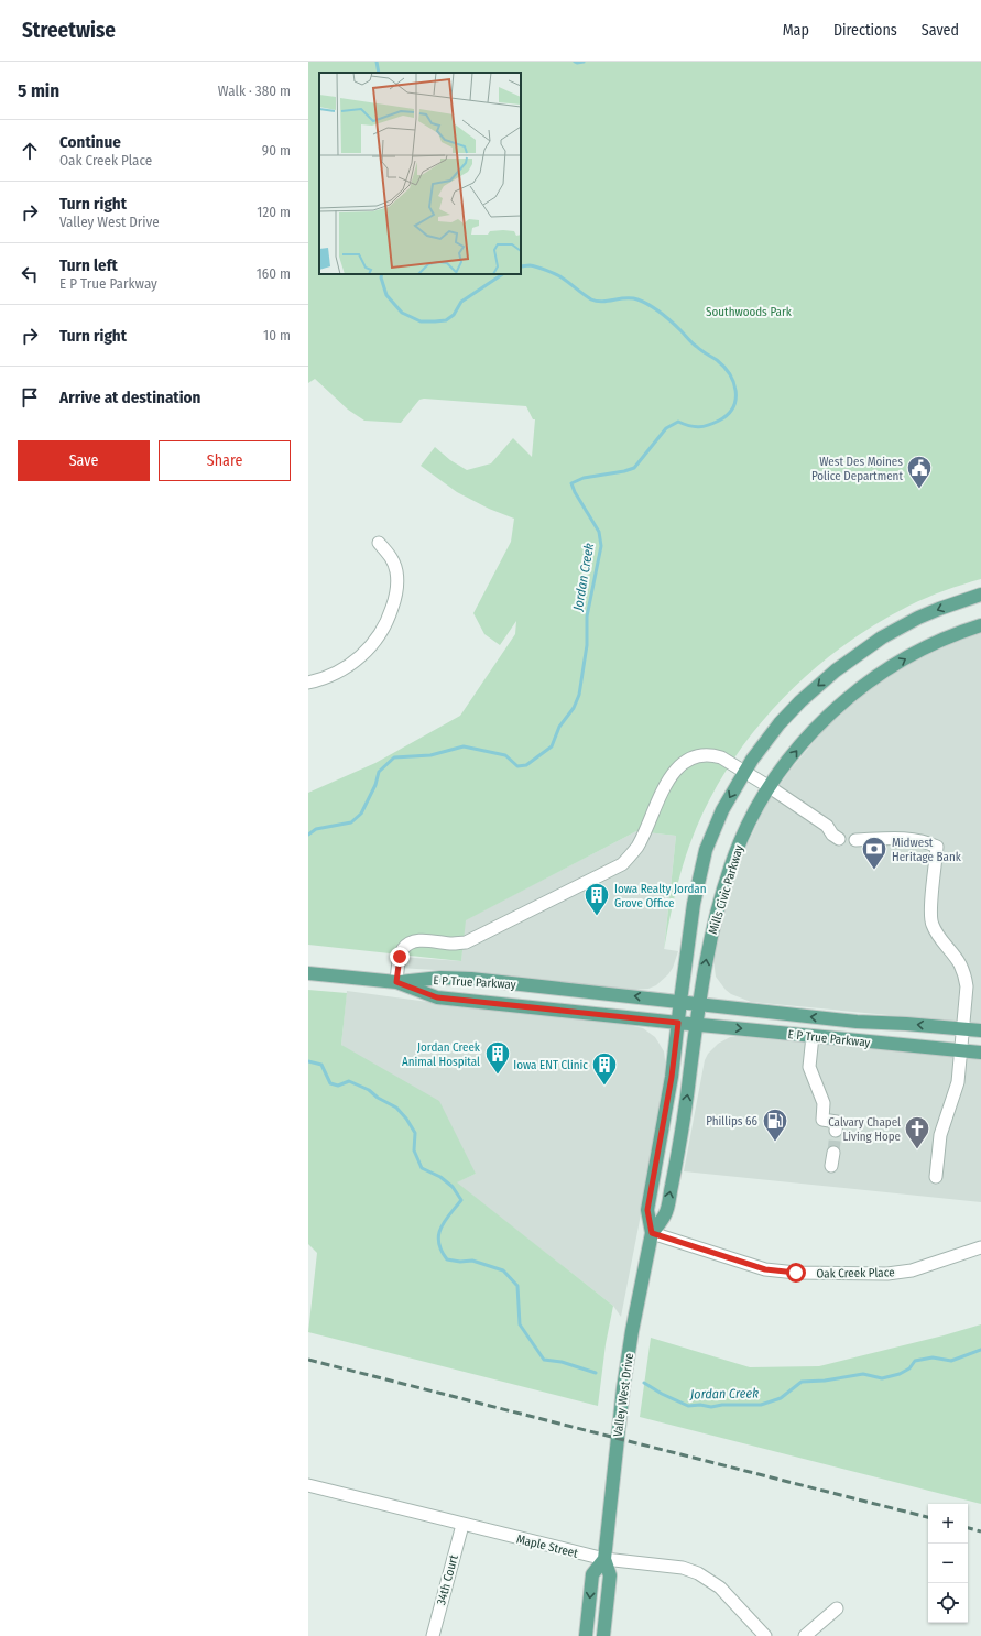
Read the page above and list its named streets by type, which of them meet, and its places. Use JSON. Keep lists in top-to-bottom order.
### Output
{
  "streets": {
    "main road": ["Mills Civic Parkway", "E P True Parkway", "Valley West Drive"],
    "street": ["Oak Creek Place", "Maple Street", "34th Court"]
  },
  "crossings": [
    ["Mills Civic Parkway", "E P True Parkway"],
    ["Mills Civic Parkway", "Valley West Drive"],
    ["E P True Parkway", "Valley West Drive"],
    ["Oak Creek Place", "Valley West Drive"],
    ["Valley West Drive", "Maple Street"],
    ["Maple Street", "34th Court"]
  ],
  "water": ["Jordan Creek"],
  "parks": ["Southwoods Park"],
  "places": {
    "public building": ["West Des Moines Police Department"],
    "bank": ["Midwest Heritage Bank"],
    "building": ["Iowa Realty Jordan Grove Office", "Jordan Creek Animal Hospital", "Iowa ENT Clinic"],
    "fuel station": ["Phillips 66"],
    "church": ["Calvary Chapel Living Hope"]
  },
  "page": {
    "header": "Streetwise",
    "nav": ["Map", "Directions", "Saved"],
    "heading": ["5 min", "Walk · 380 m"],
    "list": [
      ["Continue", "Oak Creek Place", "90 m"],
      ["Turn right", "Valley West Drive", "120 m"],
      ["Turn left", "E P True Parkway", "160 m"],
      ["Turn right", "10 m"],
      "Arrive at destination"
    ],
    "buttons": ["Save", "Share"],
    "map_buttons": ["+", "−"]
  }
}
